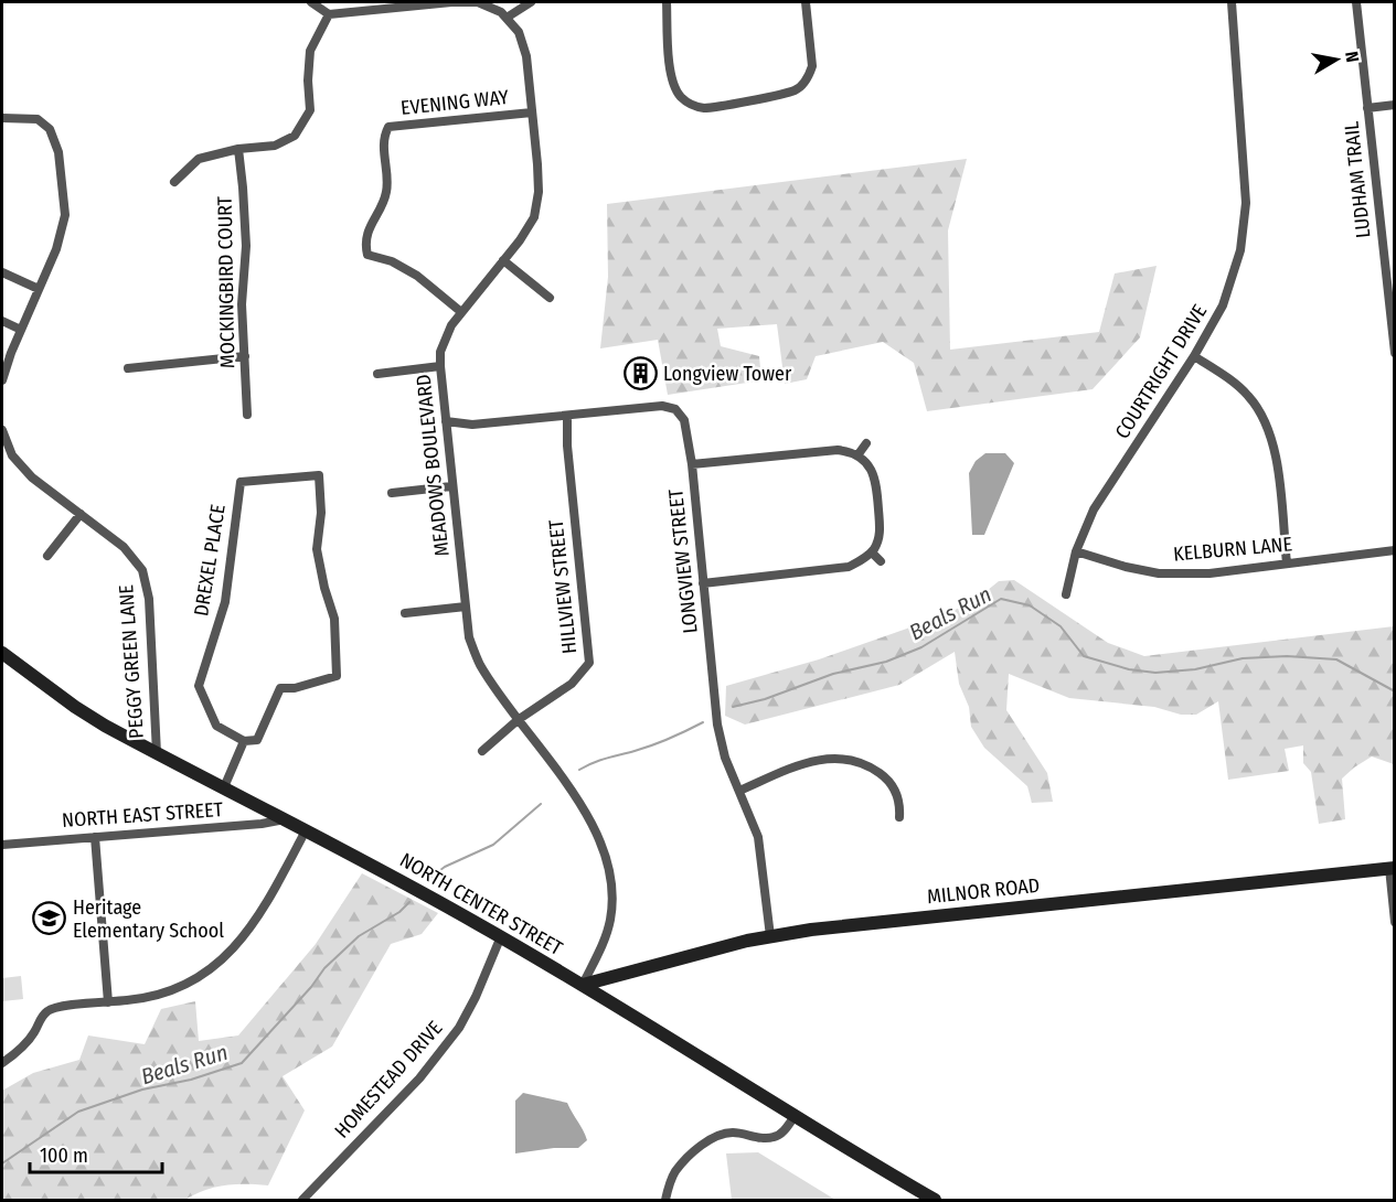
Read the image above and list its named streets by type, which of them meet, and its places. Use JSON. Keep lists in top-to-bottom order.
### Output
{
  "streets": {
    "main road": ["MILNOR ROAD", "NORTH CENTER STREET"],
    "street": [
      "EVENING WAY",
      "LUDHAM TRAIL",
      "MOCKINGBIRD COURT",
      "COURTRIGHT DRIVE",
      "MEADOWS BOULEVARD",
      "KELBURN LANE",
      "DREXEL PLACE",
      "LONGVIEW STREET",
      "HILLVIEW STREET",
      "PEGGY GREEN LANE",
      "NORTH EAST STREET",
      "HOMESTEAD DRIVE"
    ]
  },
  "crossings": [
    ["EVENING WAY", "MEADOWS BOULEVARD"],
    ["COURTRIGHT DRIVE", "KELBURN LANE"],
    ["MEADOWS BOULEVARD", "LONGVIEW STREET"],
    ["MEADOWS BOULEVARD", "HILLVIEW STREET"],
    ["MEADOWS BOULEVARD", "MILNOR ROAD"],
    ["MEADOWS BOULEVARD", "NORTH CENTER STREET"],
    ["LONGVIEW STREET", "HILLVIEW STREET"],
    ["LONGVIEW STREET", "MILNOR ROAD"],
    ["PEGGY GREEN LANE", "NORTH CENTER STREET"],
    ["NORTH EAST STREET", "NORTH CENTER STREET"],
    ["MILNOR ROAD", "NORTH CENTER STREET"],
    ["NORTH CENTER STREET", "HOMESTEAD DRIVE"]
  ],
  "water": ["Beals Run"],
  "places": {
    "building": ["Longview Tower"],
    "school or university": ["Heritage Elementary School"]
  },
  "scale_bar": "100 m",
  "north": "right"
}
